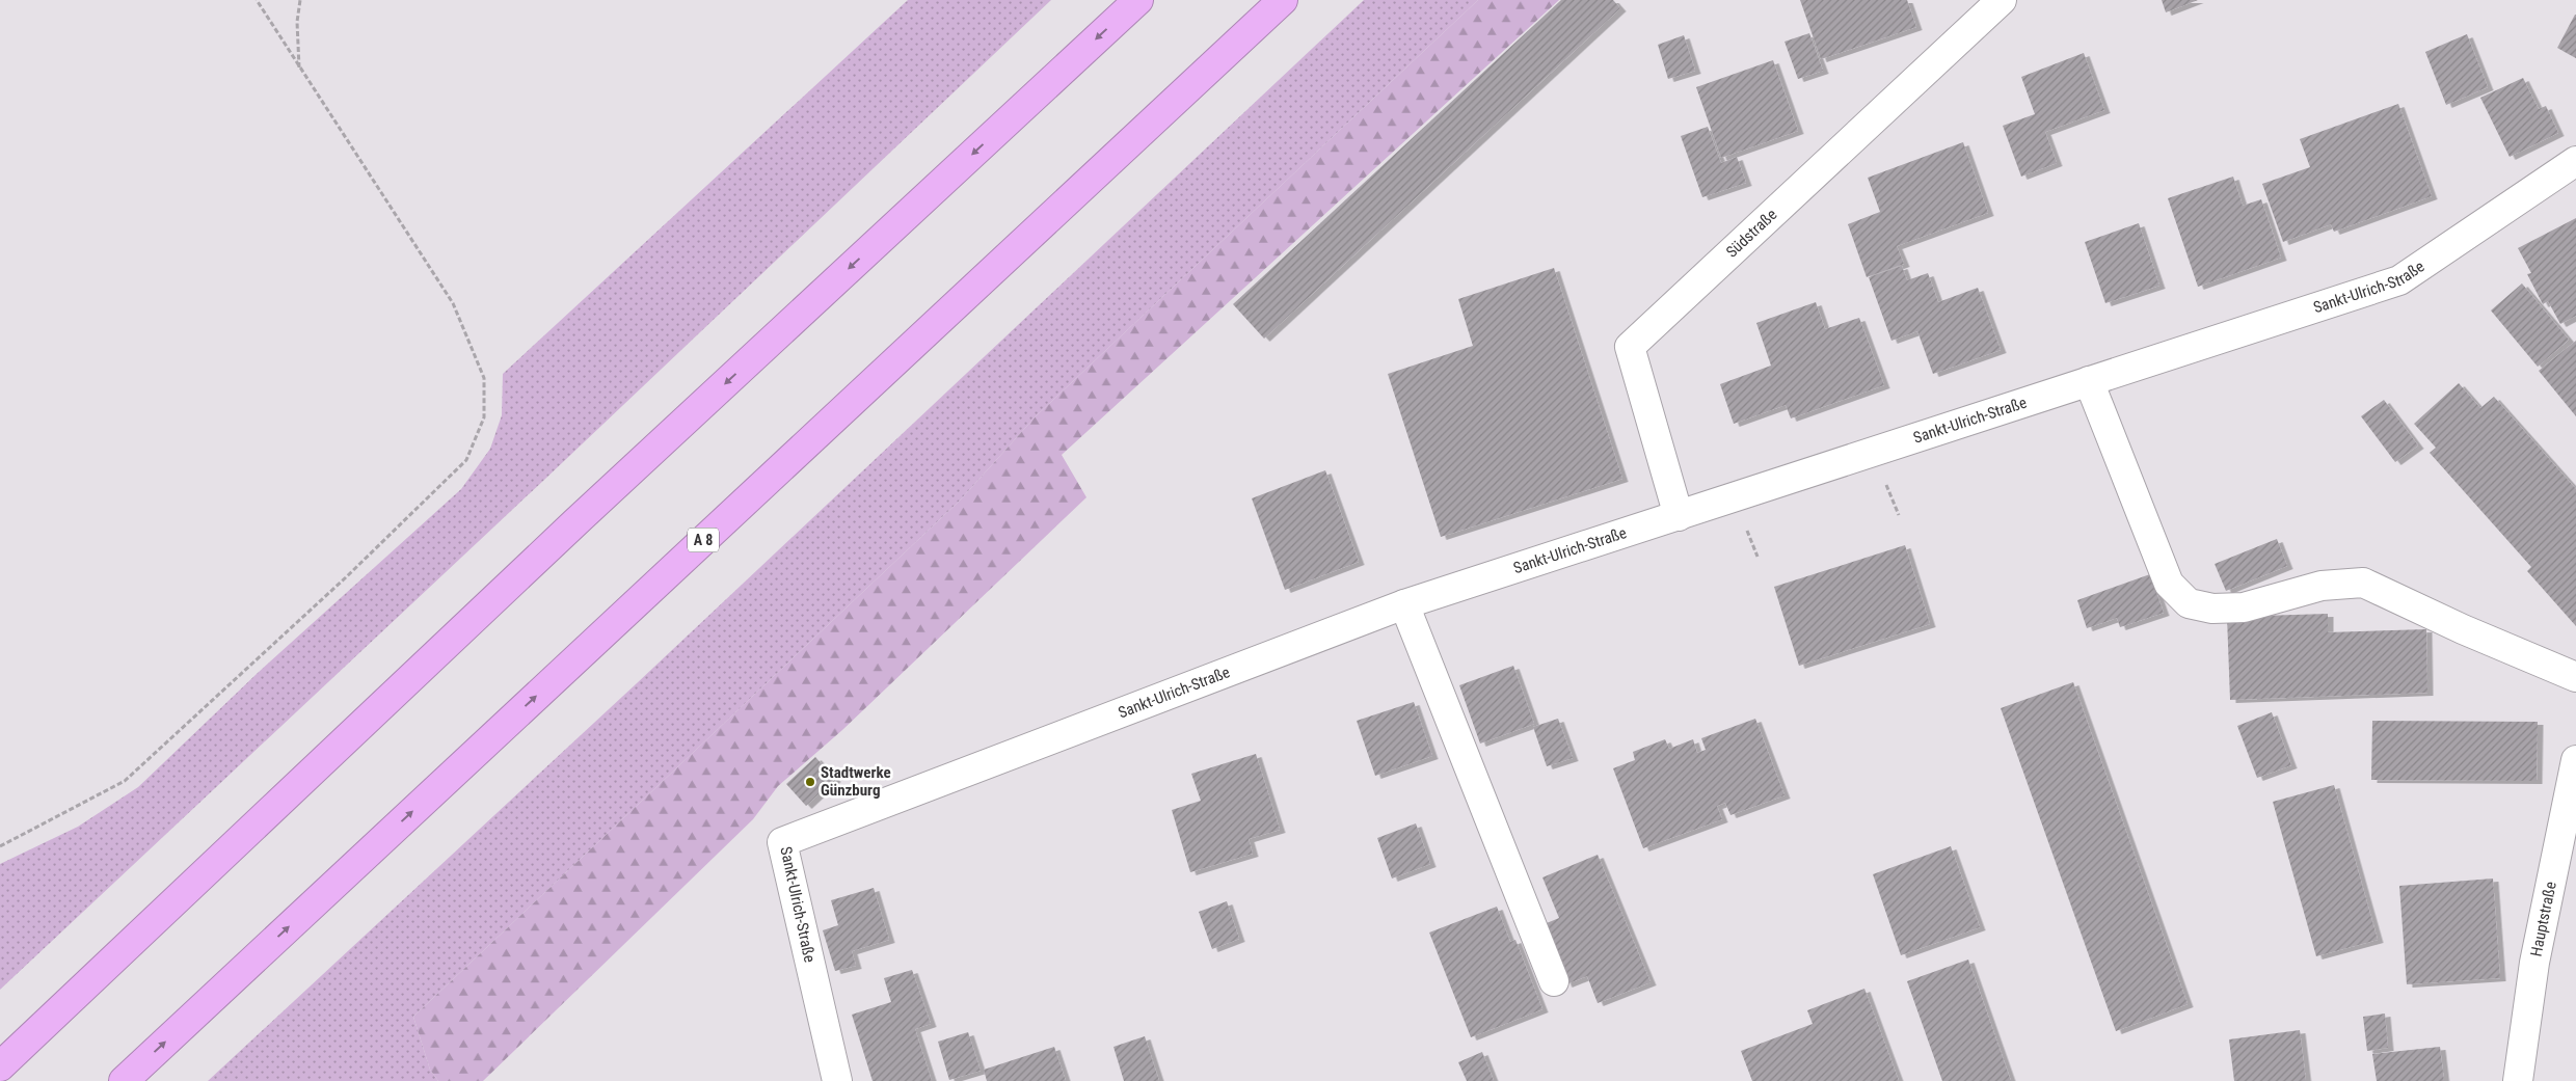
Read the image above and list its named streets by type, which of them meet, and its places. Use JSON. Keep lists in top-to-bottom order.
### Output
{
  "streets": {
    "highway": ["A 8"],
    "street": ["Südstraße", "Sankt-Ulrich-Straße", "Hauptstraße"]
  },
  "crossings": [
    ["Südstraße", "Sankt-Ulrich-Straße"]
  ],
  "places": ["Stadtwerke Günzburg"]
}
